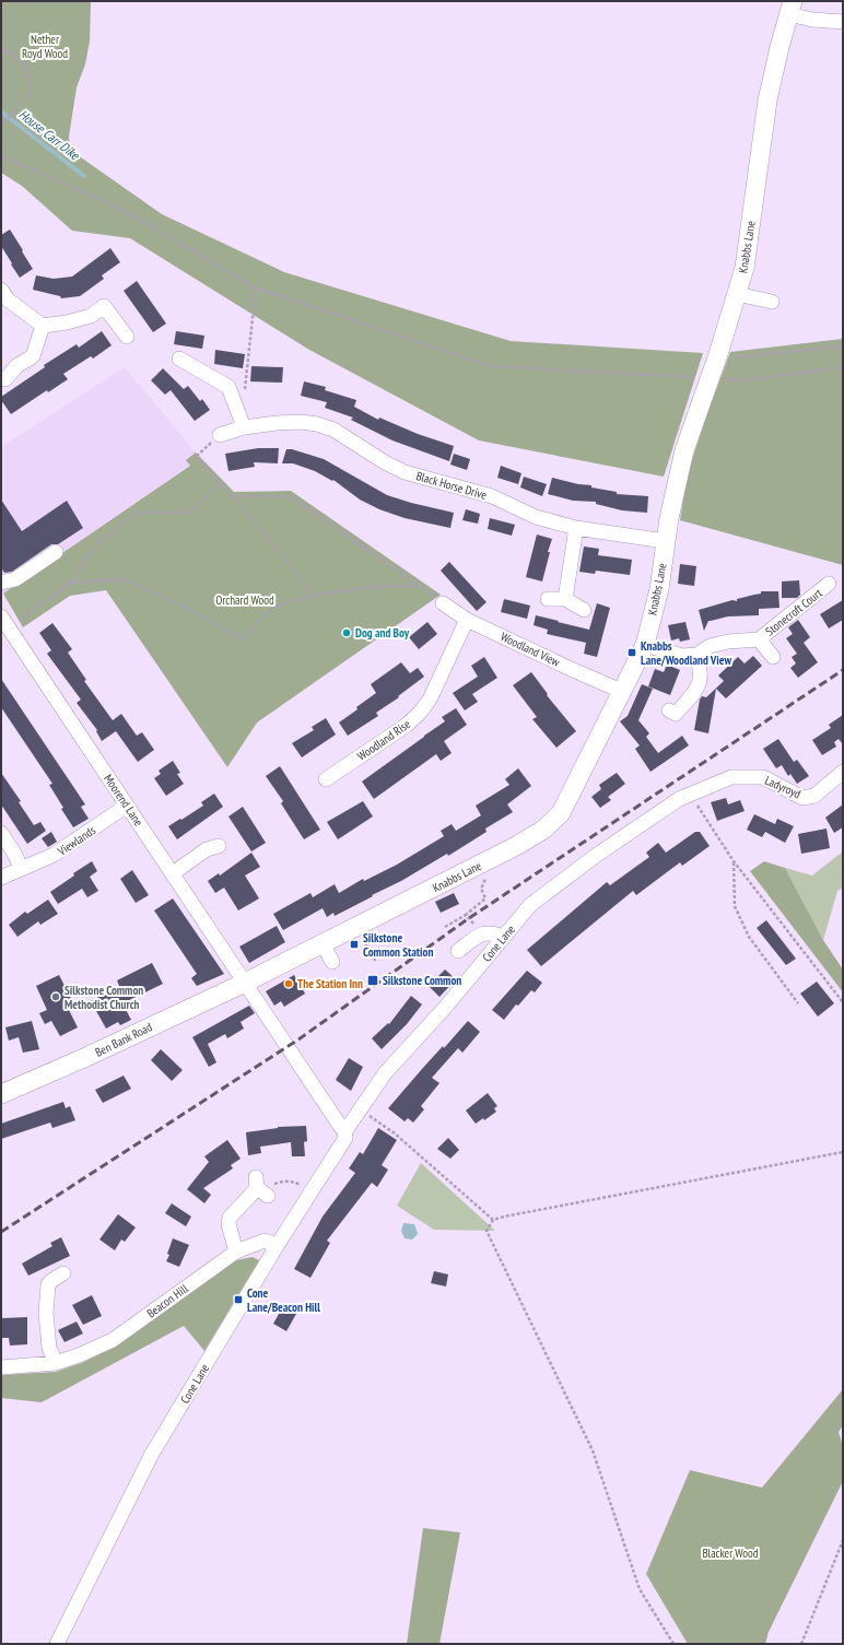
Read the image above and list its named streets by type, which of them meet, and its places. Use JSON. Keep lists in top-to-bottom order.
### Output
{
  "streets": {
    "main road": ["Knabbs Lane", "Ben Bank Road"],
    "street": [
      "Black Horse Drive",
      "Stonecroft Court",
      "Woodland View",
      "Woodland Rise",
      "Ladyroyd",
      "Moorend Lane",
      "Viewlands",
      "Cone Lane",
      "Beacon Hill"
    ]
  },
  "crossings": [
    ["Knabbs Lane", "Black Horse Drive"],
    ["Knabbs Lane", "Woodland View"],
    ["Knabbs Lane", "Moorend Lane"],
    ["Knabbs Lane", "Ben Bank Road"],
    ["Woodland View", "Woodland Rise"],
    ["Ladyroyd", "Cone Lane"],
    ["Moorend Lane", "Viewlands"],
    ["Moorend Lane", "Ben Bank Road"],
    ["Cone Lane", "Beacon Hill"]
  ],
  "water": ["House Carr Dike"],
  "parks": ["Nether Royd Wood", "Orchard Wood", "Blacker Wood"],
  "places": {
    "other": ["Dog and Boy", "The Station Inn", "Silkstone Common Methodist Church"],
    "transit": [
      "Knabbs Lane/Woodland View",
      "Silkstone Common Station",
      "Silkstone Common",
      "Cone Lane/Beacon Hill"
    ]
  }
}
